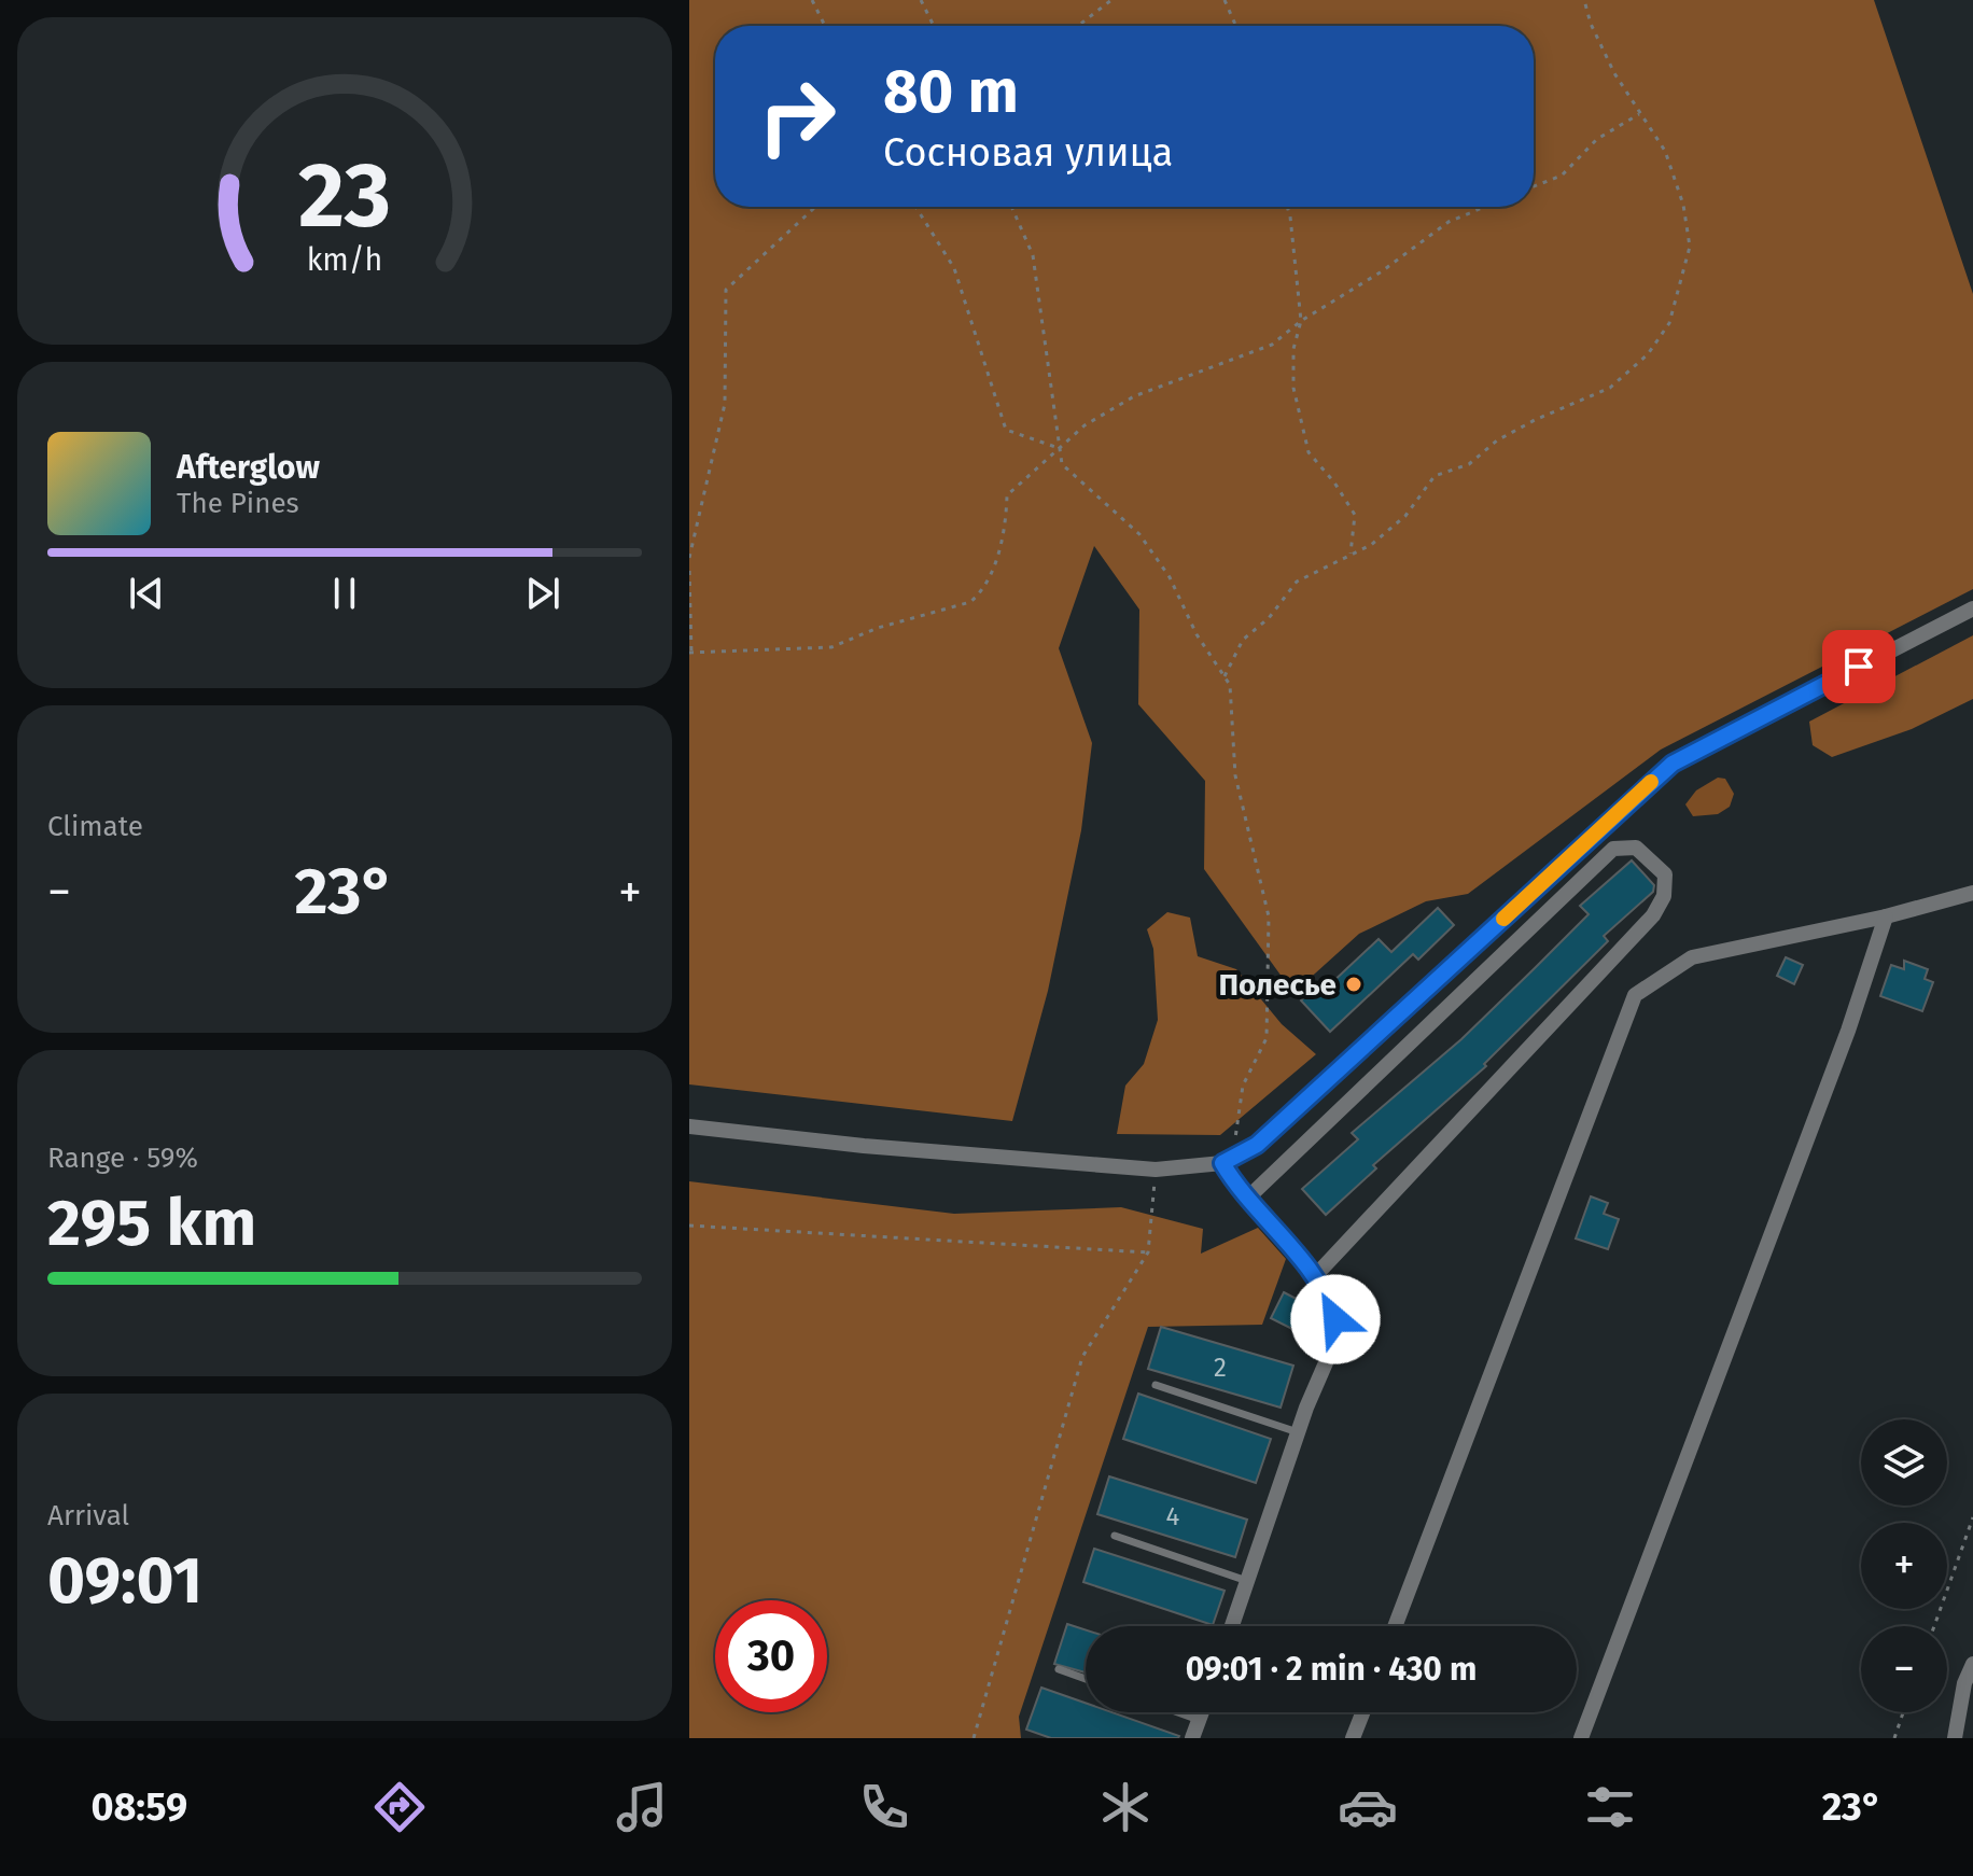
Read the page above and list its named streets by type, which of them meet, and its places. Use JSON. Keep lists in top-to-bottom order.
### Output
{
  "places": ["Полесье"],
  "house_numbers": ["2", "4"],
  "page": {
    "turn": ["80 m", "Сосновая улица"],
    "song": ["Afterglow", "The Pines"],
    "tile": [
      "Climate",
      ["Range · 59%", "295 km"],
      ["Arrival", "09:01"]
    ],
    "heat": ["−", "23°", "+"],
    "map_buttons": ["+", "−"],
    "limit": "30",
    "trip": "09:01 · 2 min · 430 m",
    "tabs": ["08:59", "23°"],
    "gauge": ["23", "km/h"]
  }
}
